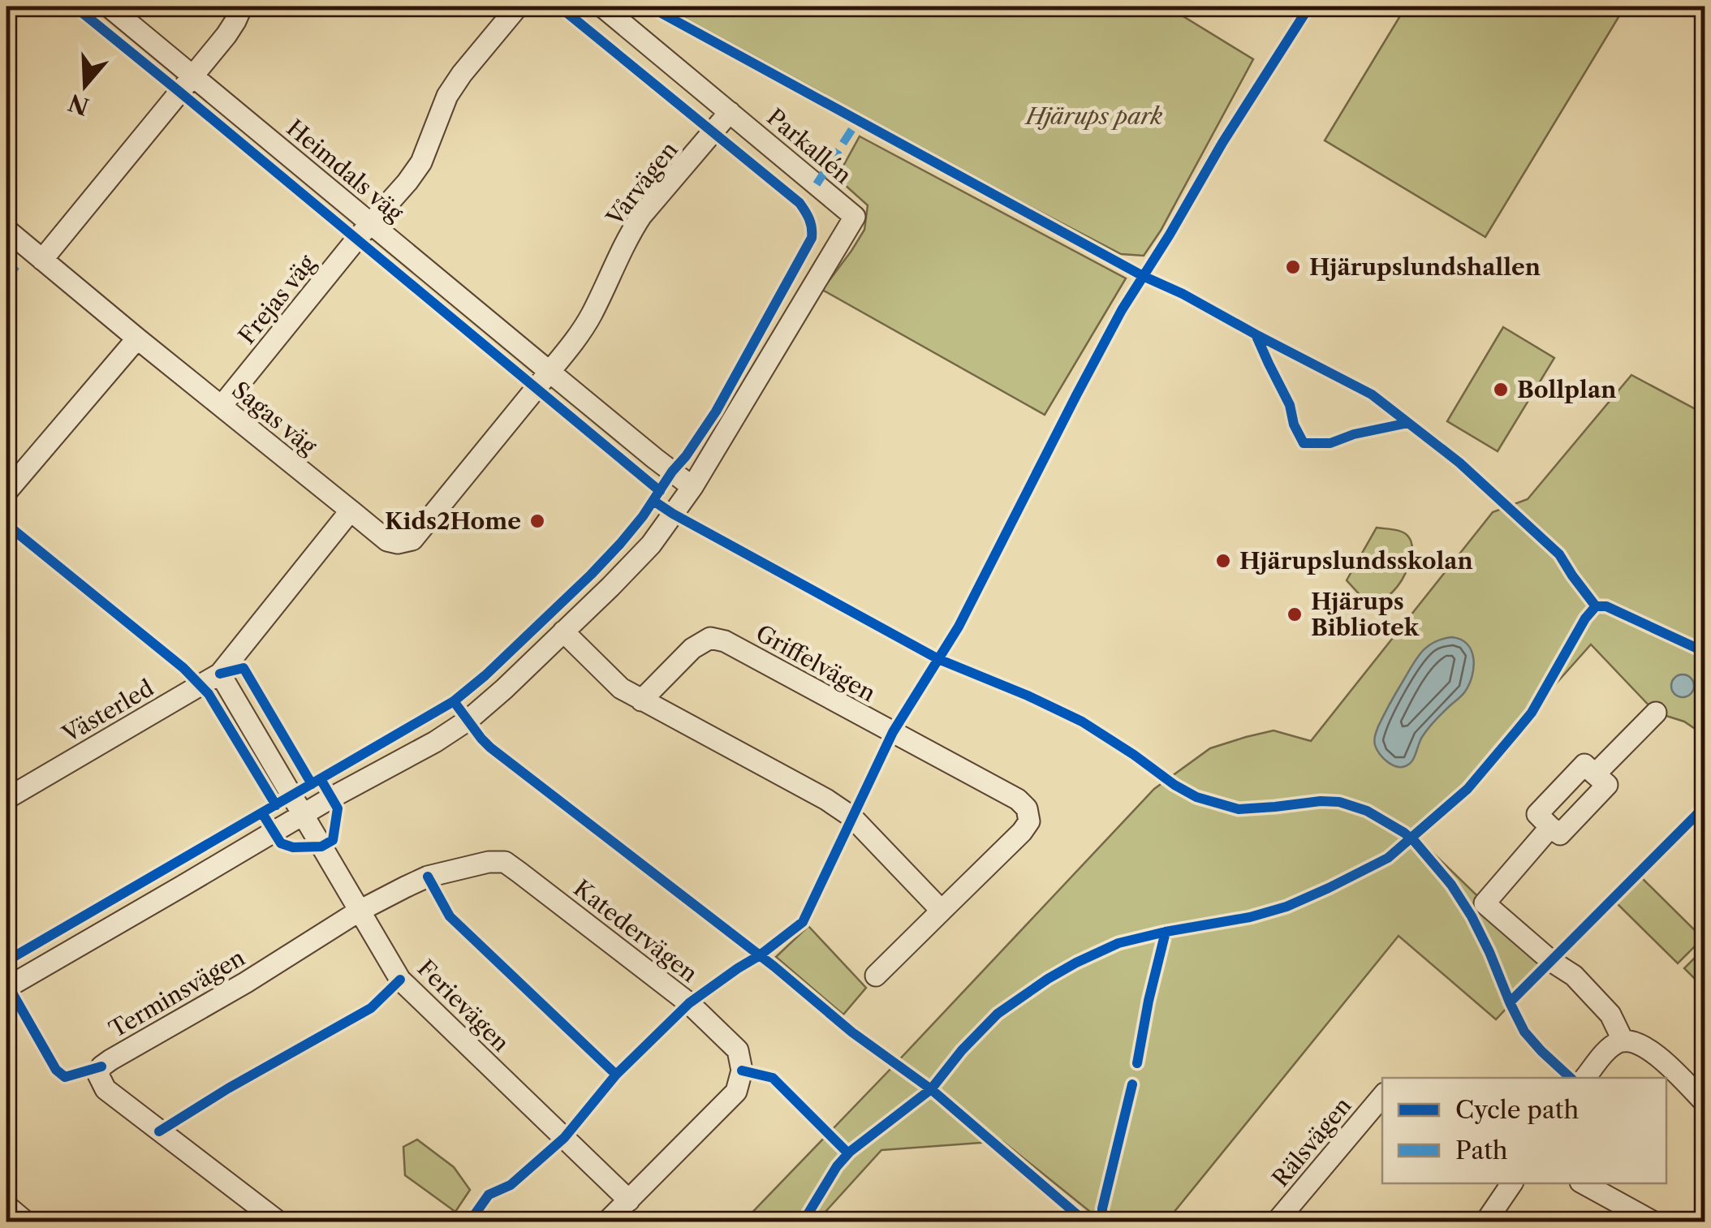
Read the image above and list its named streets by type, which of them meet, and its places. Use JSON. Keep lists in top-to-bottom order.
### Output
{
  "streets": {
    "street": [
      "Parkallén",
      "Heimdals väg",
      "Vårvägen",
      "Frejas väg",
      "Sagas väg",
      "Griffelvägen",
      "Västerled",
      "Katedervägen",
      "Terminsvägen",
      "Ferievägen",
      "Rälsvägen"
    ]
  },
  "crossings": [
    ["Parkallén", "Heimdals väg"],
    ["Parkallén", "Vårvägen"],
    ["Heimdals väg", "Vårvägen"],
    ["Heimdals väg", "Frejas väg"],
    ["Frejas väg", "Sagas väg"],
    ["Katedervägen", "Terminsvägen"],
    ["Katedervägen", "Ferievägen"],
    ["Terminsvägen", "Ferievägen"]
  ],
  "parks": ["Hjärups park"],
  "places": [
    "Hjärupslundshallen",
    "Bollplan",
    "Kids2Home",
    "Hjärupslundsskolan",
    "Hjärups Bibliotek"
  ],
  "legend": ["Cycle path", "Path"],
  "north": "bottom"
}
